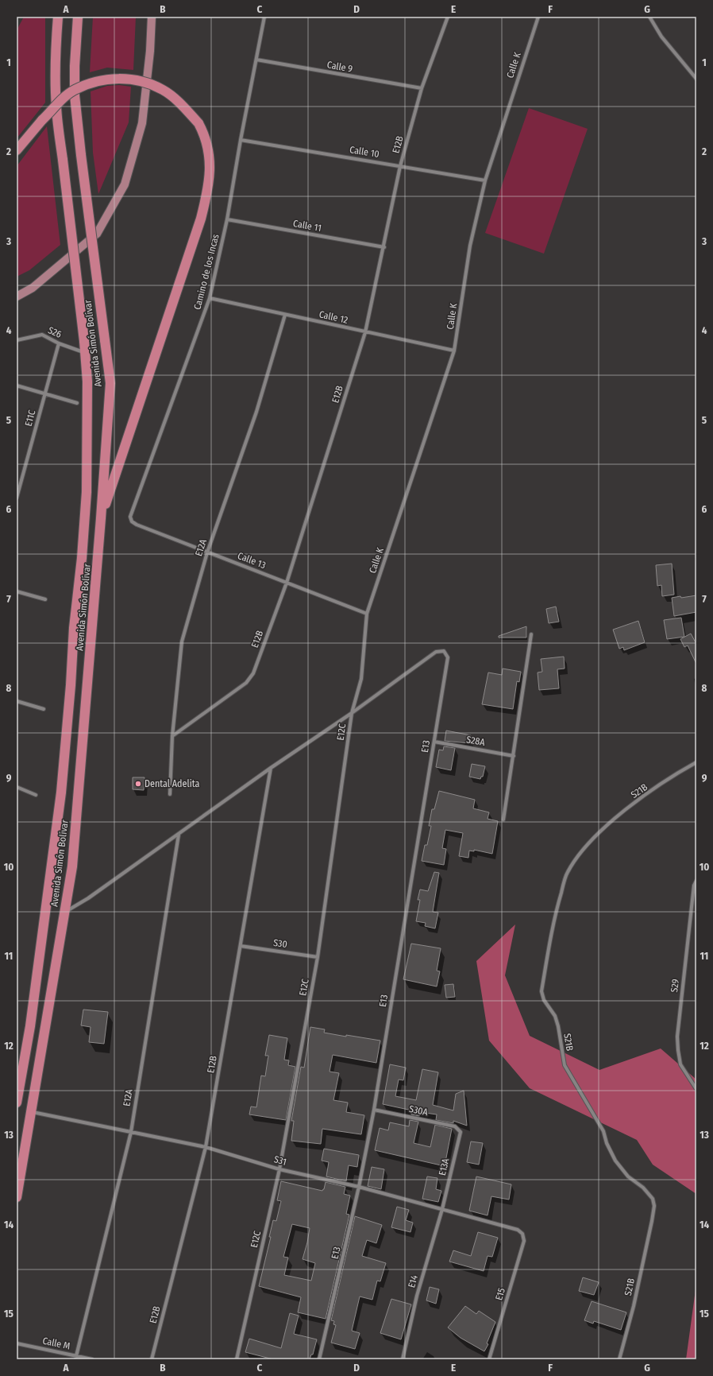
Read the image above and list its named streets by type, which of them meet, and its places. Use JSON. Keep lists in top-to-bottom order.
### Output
{
  "streets": {
    "highway": ["Avenida Simón Bolívar"],
    "street": [
      "Calle K",
      "Calle 9",
      "E12B",
      "Calle 10",
      "Calle 11",
      "Camino de los Incas",
      "Calle 12",
      "S26",
      "E11C",
      "E12A",
      "Calle 13",
      "E12C",
      "S28A",
      "E13",
      "S21B",
      "S30",
      "S29",
      "S30A",
      "S31",
      "E13A",
      "E14",
      "E15",
      "Calle M"
    ]
  },
  "crossings": [
    ["Calle K", "Calle 10"],
    ["Calle K", "Calle 12"],
    ["Calle K", "Calle 13"],
    ["Calle K", "E12C"],
    ["Calle 9", "E12B"],
    ["Calle 9", "Camino de los Incas"],
    ["E12B", "Calle 10"],
    ["E12B", "Calle 11"],
    ["E12B", "Calle 12"],
    ["E12B", "E12A"],
    ["E12B", "Calle 13"],
    ["E12B", "S30"],
    ["E12B", "S31"],
    ["Calle 10", "Camino de los Incas"],
    ["Calle 11", "Camino de los Incas"],
    ["Camino de los Incas", "Calle 12"],
    ["Camino de los Incas", "Calle 13"],
    ["Calle 12", "E12A"],
    ["S26", "Avenida Simón Bolívar"],
    ["S26", "E11C"],
    ["Avenida Simón Bolívar", "S31"],
    ["E12A", "Calle 13"],
    ["E12A", "S31"],
    ["E12A", "Calle M"],
    ["Calle 13", "E12C"],
    ["E12C", "E13"],
    ["E12C", "S30"],
    ["E12C", "S31"],
    ["S28A", "E13"],
    ["E13", "S30A"],
    ["E13", "S31"],
    ["S30A", "E13A"],
    ["S31", "E13A"],
    ["S31", "E14"],
    ["S31", "E15"],
    ["E13A", "E14"]
  ],
  "places": ["Dental Adelita"],
  "grid": {
    "columns": [
      "A",
      "B",
      "C",
      "D",
      "E",
      "F",
      "G"
    ],
    "rows": [
      "1",
      "2",
      "3",
      "4",
      "5",
      "6",
      "7",
      "8",
      "9",
      "10",
      "11",
      "12",
      "13",
      "14",
      "15"
    ]
  }
}
